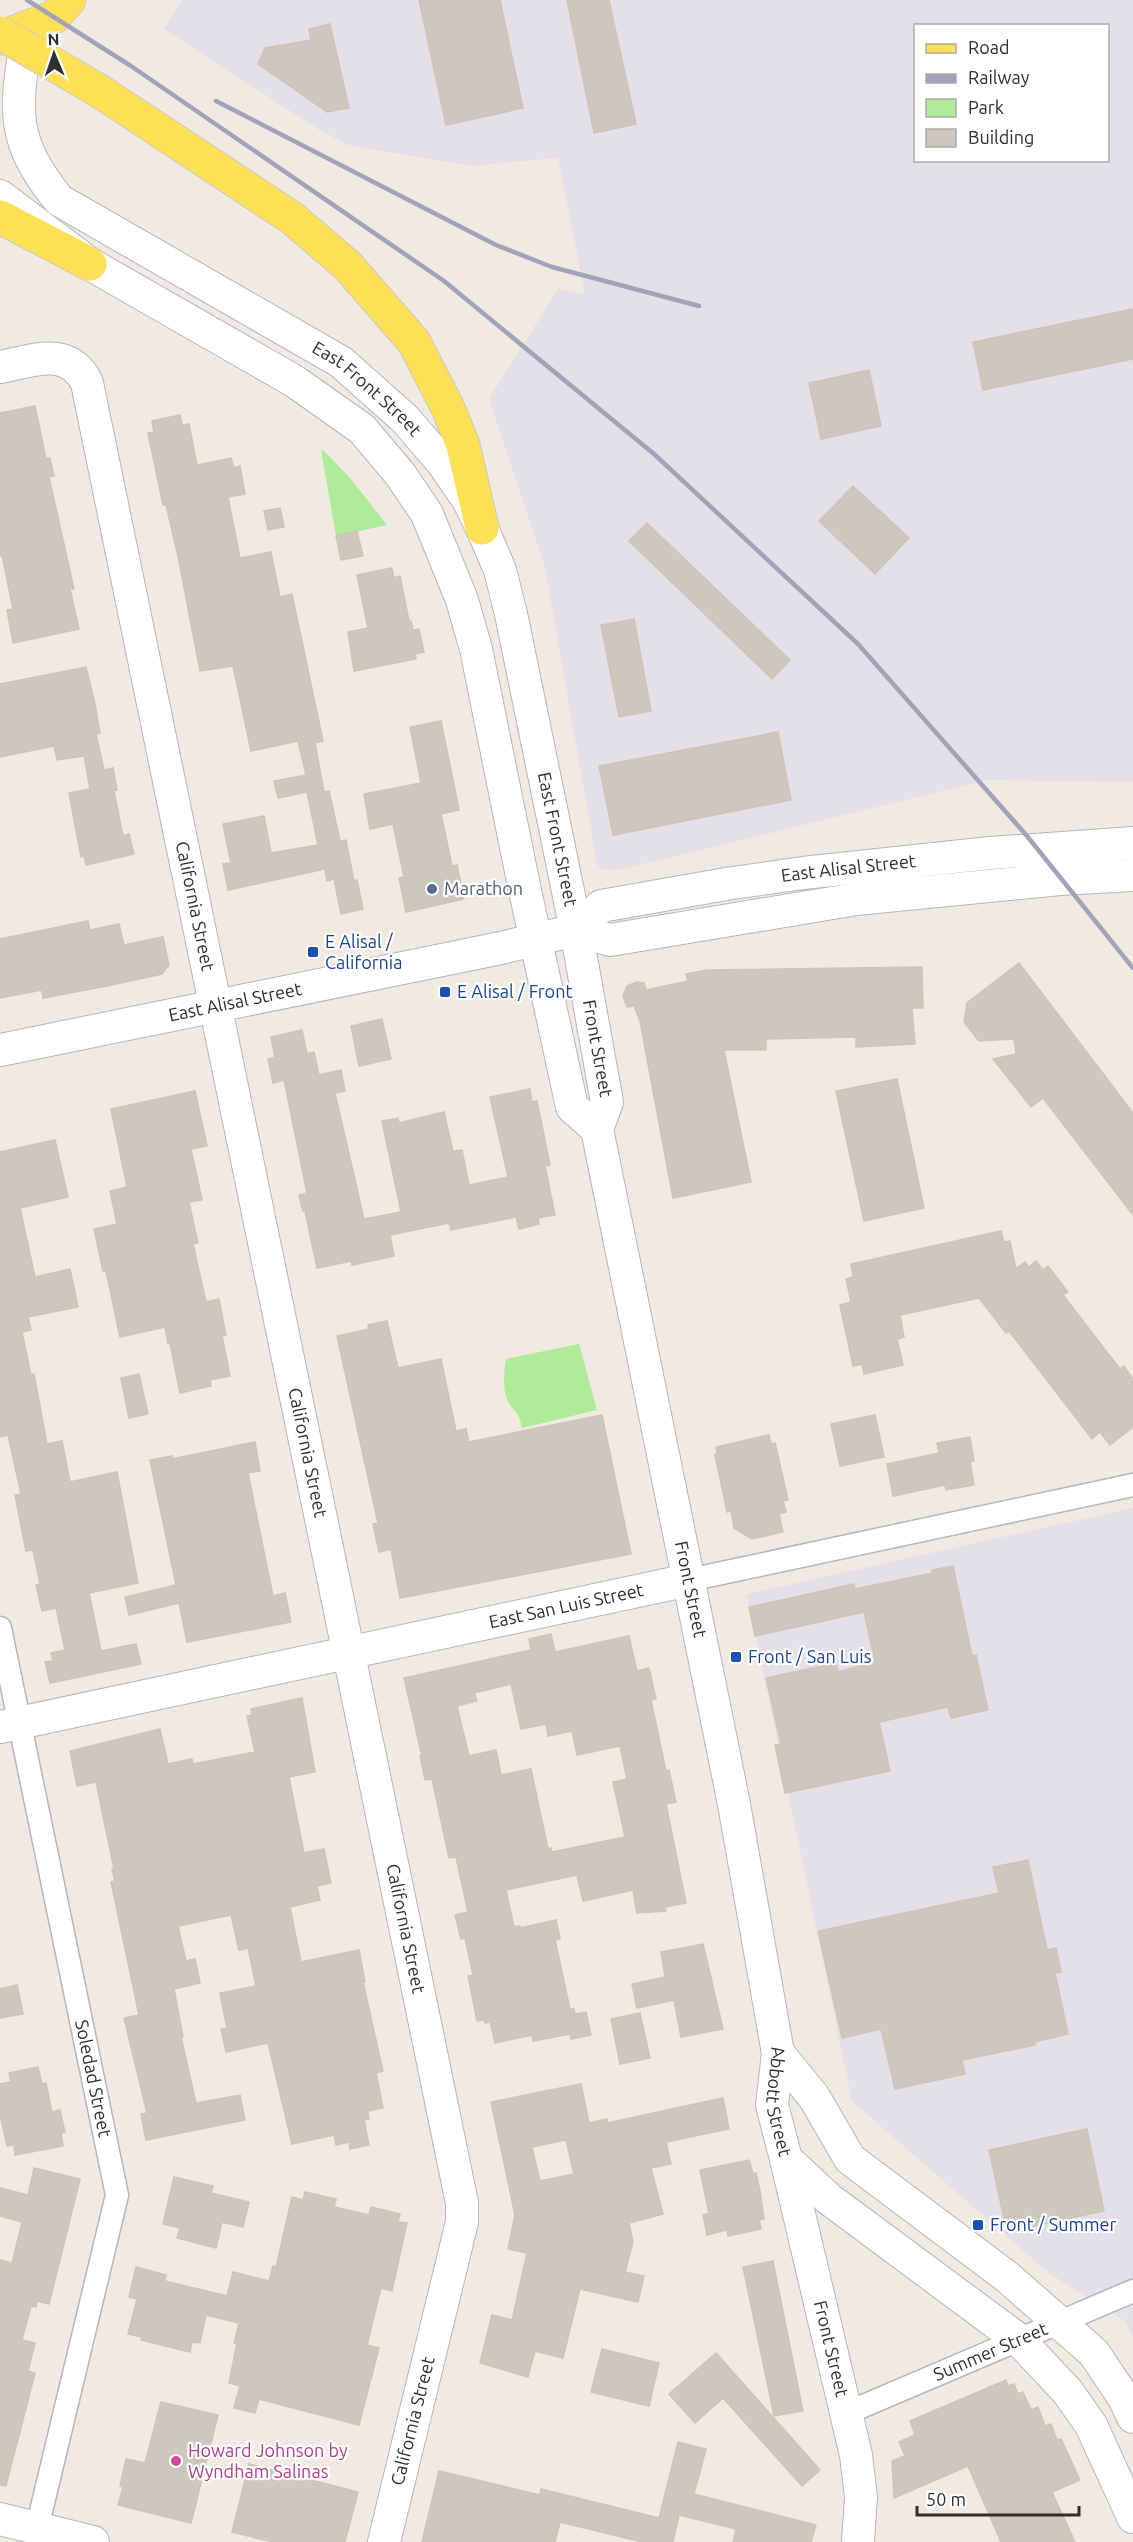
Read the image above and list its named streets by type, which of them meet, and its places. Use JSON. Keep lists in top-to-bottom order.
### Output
{
  "streets": {
    "main road": [
      "East Front Street",
      "East Alisal Street",
      "California Street",
      "Front Street",
      "East San Luis Street",
      "Abbott Street"
    ],
    "street": ["Soledad Street", "Summer Street"]
  },
  "crossings": [
    ["East Front Street", "East Alisal Street"],
    ["East Front Street", "Front Street"],
    ["East Alisal Street", "California Street"],
    ["East Alisal Street", "Front Street"],
    ["California Street", "East San Luis Street"],
    ["Front Street", "East San Luis Street"],
    ["Front Street", "Abbott Street"],
    ["Front Street", "Summer Street"],
    ["East San Luis Street", "Soledad Street"],
    ["Abbott Street", "Summer Street"]
  ],
  "places": {
    "other": ["Marathon", "Howard Johnson by Wyndham Salinas"],
    "transit": [
      "E Alisal / California",
      "E Alisal / Front",
      "Front / San Luis",
      "Front / Summer"
    ]
  },
  "legend": [
    "Road",
    "Railway",
    "Park",
    "Building"
  ],
  "scale_bar": "50 m",
  "north": "top"
}
